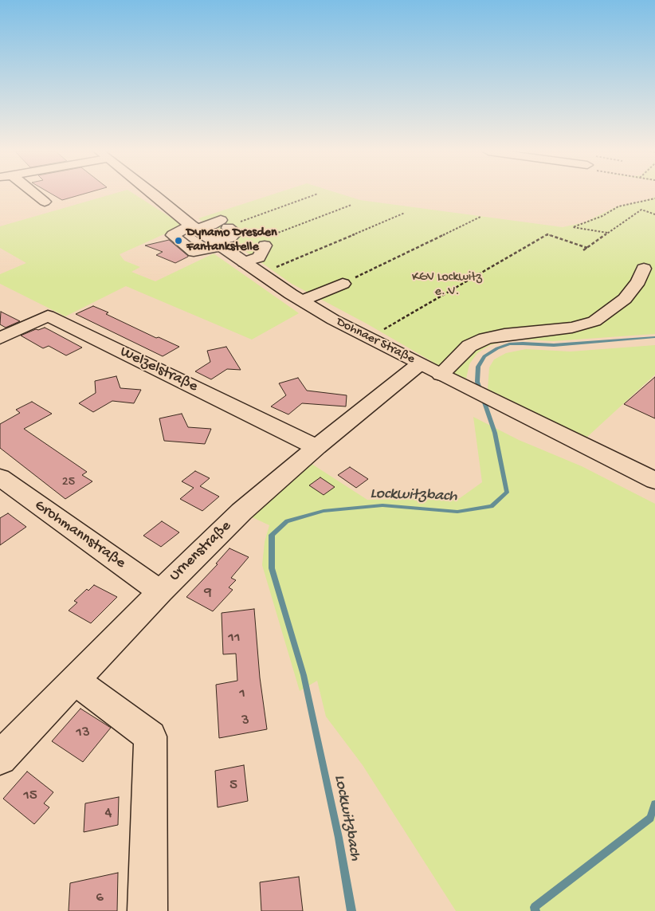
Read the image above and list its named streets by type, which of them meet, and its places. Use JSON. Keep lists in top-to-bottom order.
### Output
{
  "streets": {
    "street": [
      "Dohnaer Straße",
      "Welzelstraße",
      "Grohmannstraße",
      "Urnenstraße"
    ]
  },
  "crossings": [
    ["Dohnaer Straße", "Urnenstraße"],
    ["Welzelstraße", "Urnenstraße"],
    ["Grohmannstraße", "Urnenstraße"]
  ],
  "water": ["Lockwitzbach"],
  "parks": ["KGV Lockwitz e. V."],
  "places": ["Dynamo Dresden Fantankstelle"],
  "house_numbers": [
    "25",
    "9",
    "11",
    "1",
    "3",
    "13",
    "5",
    "15",
    "4",
    "6"
  ]
}
